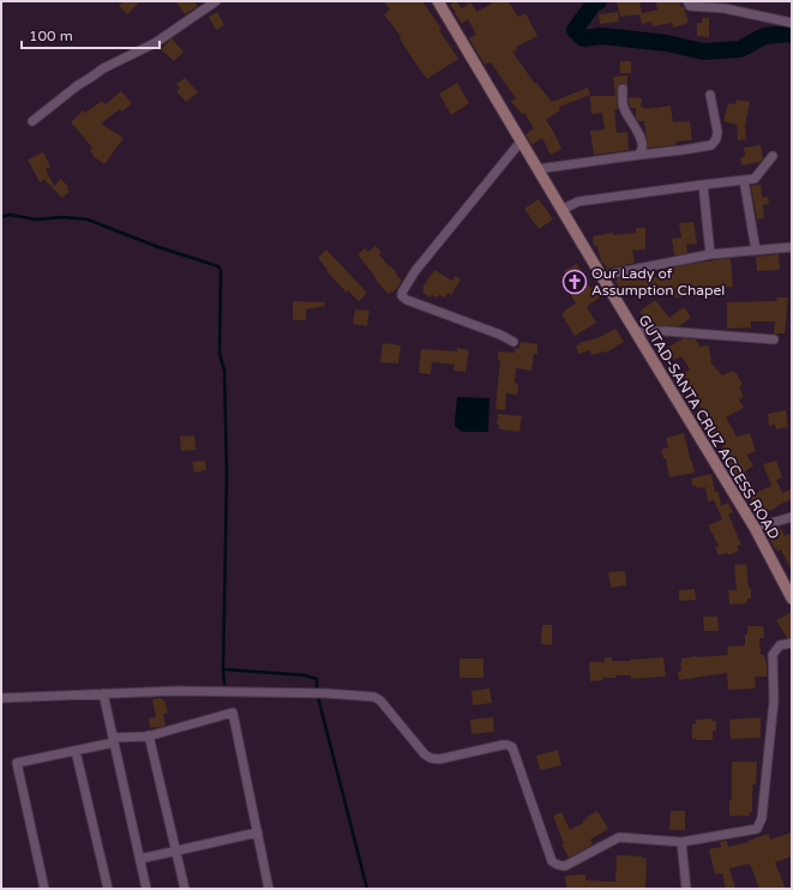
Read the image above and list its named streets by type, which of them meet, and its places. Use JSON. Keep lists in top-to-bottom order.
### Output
{
  "streets": {
    "main road": ["GUTAD-SANTA CRUZ ACCESS ROAD"]
  },
  "places": {
    "church": ["Our Lady of Assumption Chapel"]
  },
  "scale_bar": "100 m"
}
